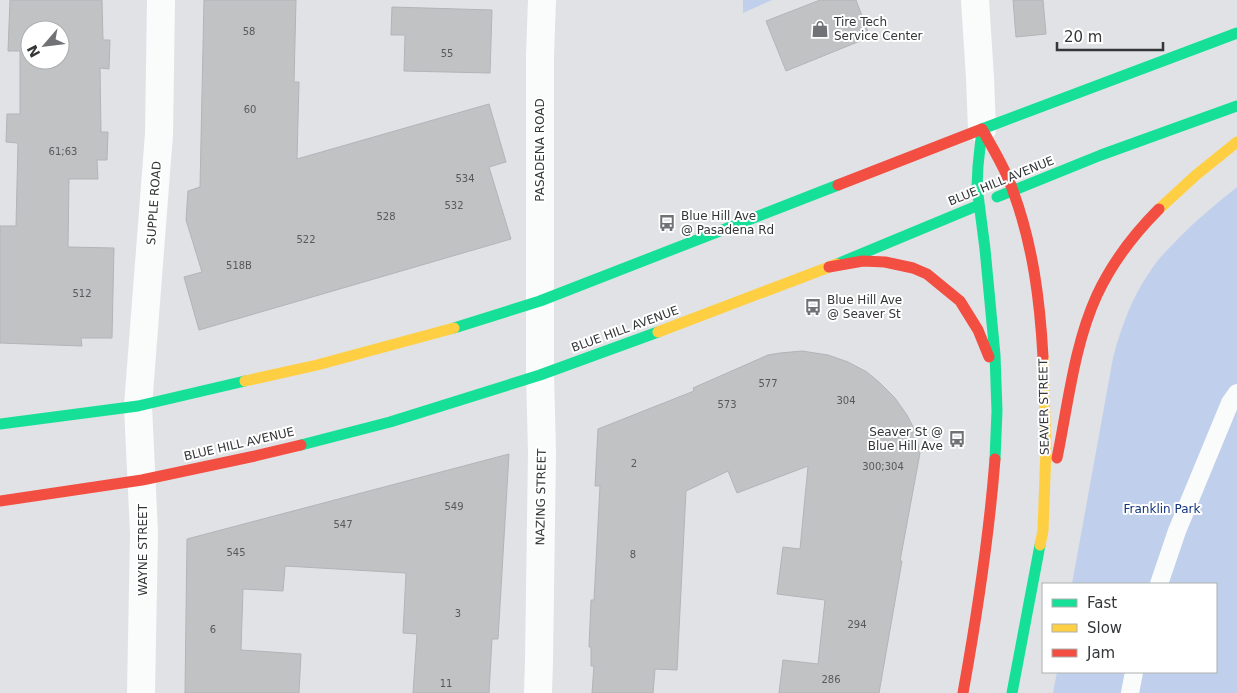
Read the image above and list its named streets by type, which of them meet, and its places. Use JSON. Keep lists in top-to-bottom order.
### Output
{
  "streets": {
    "main road": ["BLUE HILL AVENUE", "SEAVER STREET"],
    "street": [
      "PASADENA ROAD",
      "SUPPLE ROAD",
      "NAZING STREET",
      "WAYNE STREET"
    ]
  },
  "crossings": [
    ["PASADENA ROAD", "NAZING STREET"],
    ["BLUE HILL AVENUE", "SEAVER STREET"],
    ["BLUE HILL AVENUE", "NAZING STREET"],
    ["BLUE HILL AVENUE", "WAYNE STREET"],
    ["SUPPLE ROAD", "WAYNE STREET"]
  ],
  "parks": ["Franklin Park"],
  "places": {
    "shop": ["Tire Tech Service Center"],
    "bus stop": ["Blue Hill Ave @ Pasadena Rd", "Blue Hill Ave @ Seaver St", "Seaver St @ Blue Hill Ave"]
  },
  "house_numbers": [
    "58",
    "55",
    "60",
    "61;63",
    "534",
    "532",
    "528",
    "522",
    "518B",
    "512",
    "577",
    "304",
    "573",
    "2",
    "300;304",
    "549",
    "547",
    "545",
    "8",
    "3",
    "294",
    "6",
    "286",
    "11"
  ],
  "legend": ["Fast", "Slow", "Jam"],
  "scale_bar": "20 m",
  "north": "bottom left"
}
